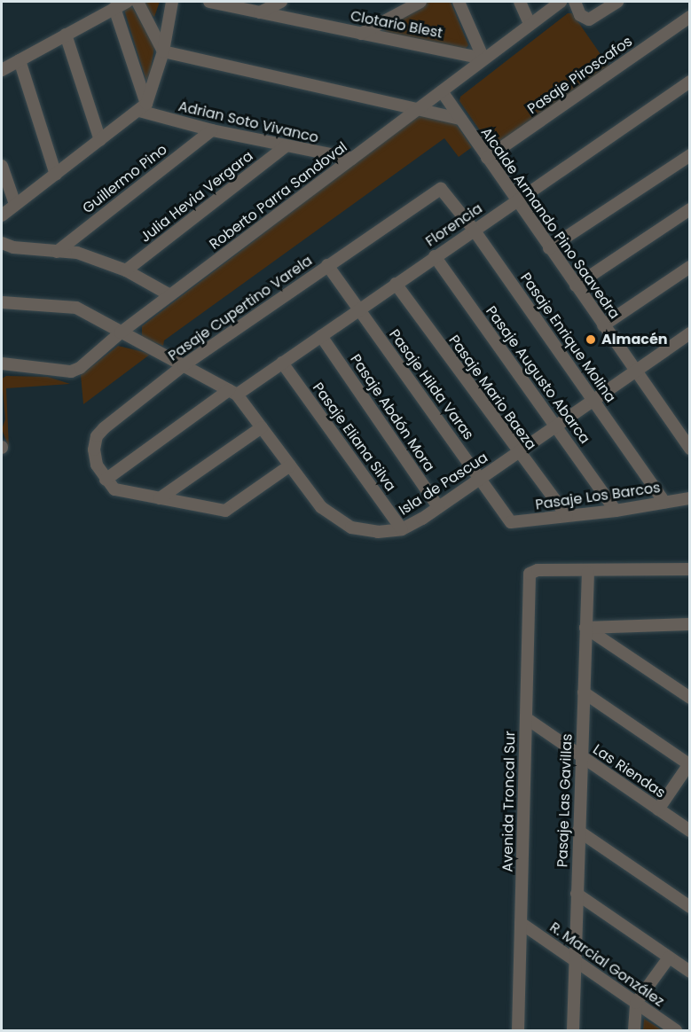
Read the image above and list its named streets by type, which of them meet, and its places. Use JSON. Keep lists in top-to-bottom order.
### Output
{
  "streets": {
    "street": [
      "Clotario Blest",
      "Pasaje Piroscafos",
      "Adrian Soto Vivanco",
      "Guillermo Pino",
      "Roberto Parra Sandoval",
      "Julia Hevia Vergara",
      "Alcalde Armando Pino Saavedra",
      "Florencia",
      "Pasaje Cupertino Varela",
      "Pasaje Enrique Molina",
      "Pasaje Augusto Abarca",
      "Pasaje Hilda Varas",
      "Pasaje Mario Baeza",
      "Pasaje Abdón Mora",
      "Pasaje Eliana Silva",
      "Isla de Pascua",
      "Pasaje Los Barcos",
      "Las Riendas",
      "Pasaje Las Gavillas",
      "Avenida Troncal Sur",
      "R. Marcial González"
    ]
  },
  "crossings": [
    ["Clotario Blest", "Roberto Parra Sandoval"],
    ["Pasaje Piroscafos", "Alcalde Armando Pino Saavedra"],
    ["Adrian Soto Vivanco", "Guillermo Pino"],
    ["Adrian Soto Vivanco", "Roberto Parra Sandoval"],
    ["Adrian Soto Vivanco", "Julia Hevia Vergara"],
    ["Roberto Parra Sandoval", "Alcalde Armando Pino Saavedra"],
    ["Alcalde Armando Pino Saavedra", "Florencia"],
    ["Alcalde Armando Pino Saavedra", "Isla de Pascua"],
    ["Florencia", "Pasaje Cupertino Varela"],
    ["Florencia", "Pasaje Enrique Molina"],
    ["Florencia", "Pasaje Augusto Abarca"],
    ["Florencia", "Pasaje Hilda Varas"],
    ["Florencia", "Pasaje Mario Baeza"],
    ["Florencia", "Pasaje Abdón Mora"],
    ["Florencia", "Pasaje Eliana Silva"],
    ["Florencia", "Isla de Pascua"],
    ["Pasaje Cupertino Varela", "Pasaje Enrique Molina"],
    ["Pasaje Cupertino Varela", "Pasaje Hilda Varas"],
    ["Pasaje Enrique Molina", "Isla de Pascua"],
    ["Pasaje Enrique Molina", "Pasaje Los Barcos"],
    ["Pasaje Augusto Abarca", "Isla de Pascua"],
    ["Pasaje Augusto Abarca", "Pasaje Los Barcos"],
    ["Pasaje Hilda Varas", "Isla de Pascua"],
    ["Pasaje Hilda Varas", "Pasaje Los Barcos"],
    ["Pasaje Mario Baeza", "Isla de Pascua"],
    ["Pasaje Mario Baeza", "Pasaje Los Barcos"],
    ["Pasaje Abdón Mora", "Isla de Pascua"],
    ["Pasaje Eliana Silva", "Isla de Pascua"],
    ["Las Riendas", "Pasaje Las Gavillas"],
    ["Las Riendas", "Avenida Troncal Sur"],
    ["Pasaje Las Gavillas", "Avenida Troncal Sur"],
    ["Pasaje Las Gavillas", "R. Marcial González"],
    ["Avenida Troncal Sur", "R. Marcial González"]
  ],
  "places": ["Almacén"]
}
